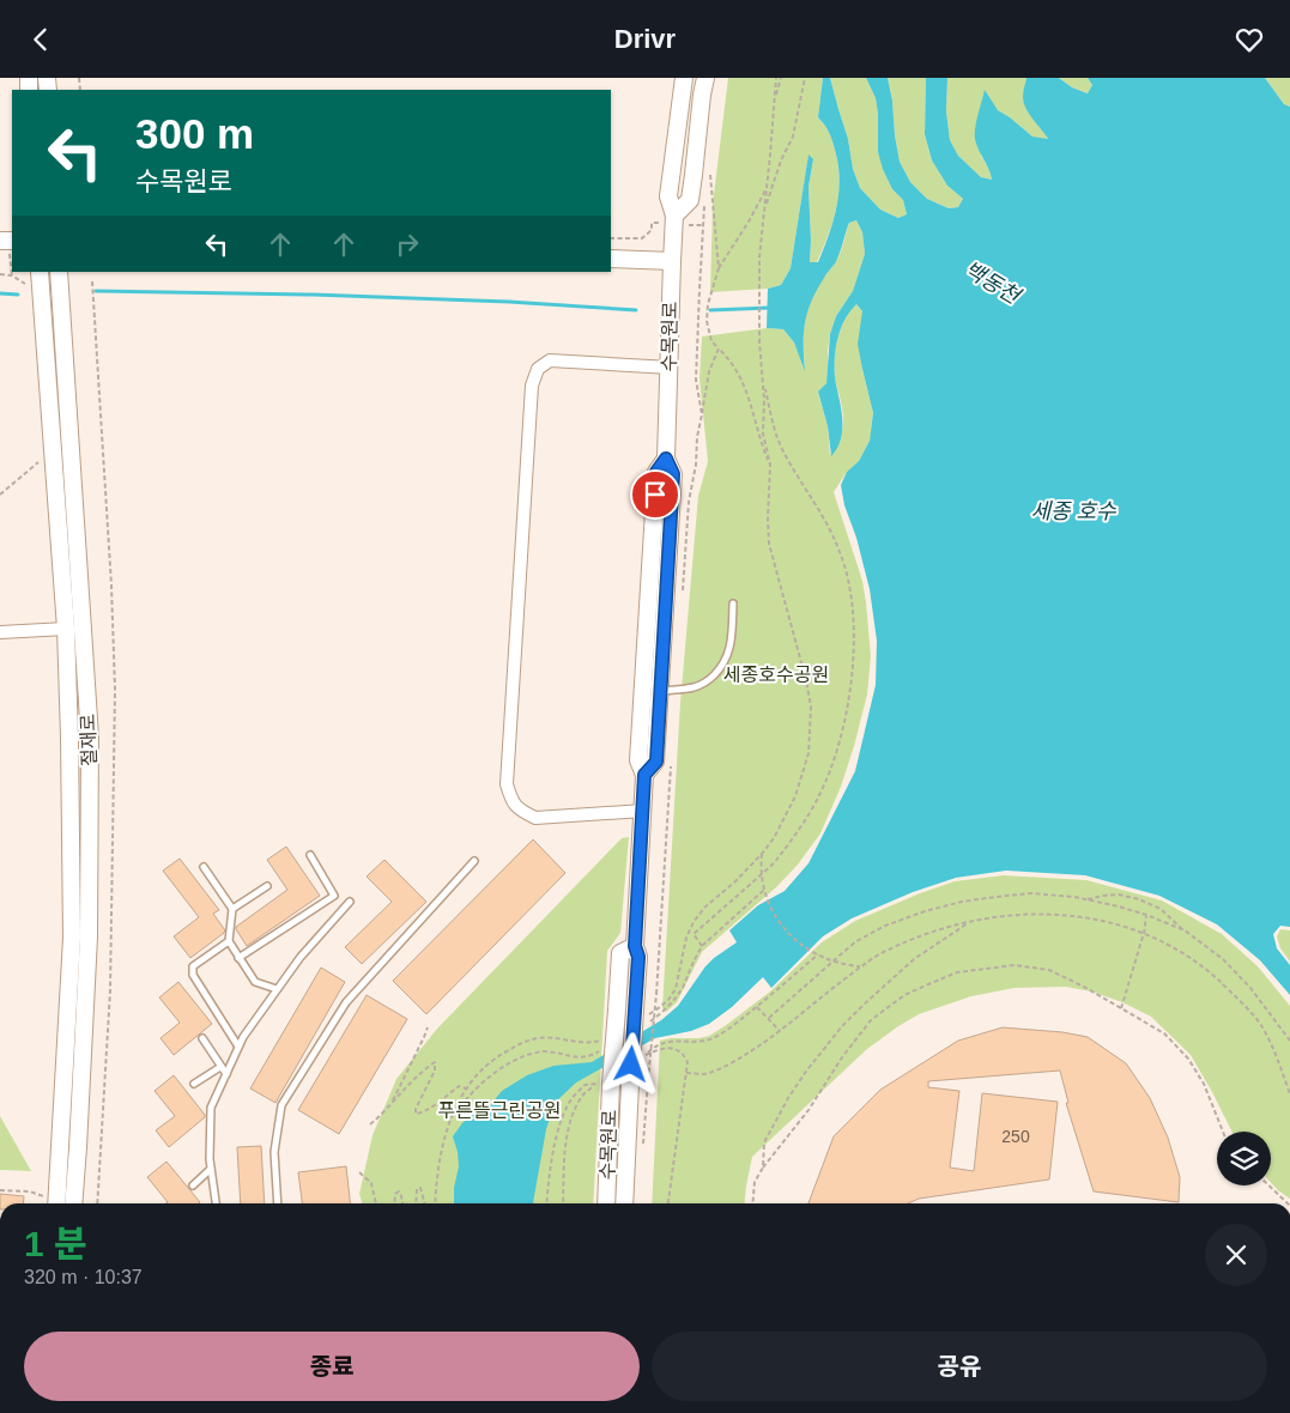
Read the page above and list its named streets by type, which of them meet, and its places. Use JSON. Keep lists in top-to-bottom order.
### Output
{
  "streets": {
    "street": ["수목원로", "절재로"]
  },
  "water": ["백동천", "세종 호수"],
  "parks": ["세종호수공원", "푸른뜰근린공원"],
  "house_numbers": ["250"],
  "page": {
    "header": "Drivr",
    "turn": ["300 m", "수목원로"],
    "heading": ["1 분", "320 m · 10:37"],
    "buttons": ["종료", "공유"]
  }
}
